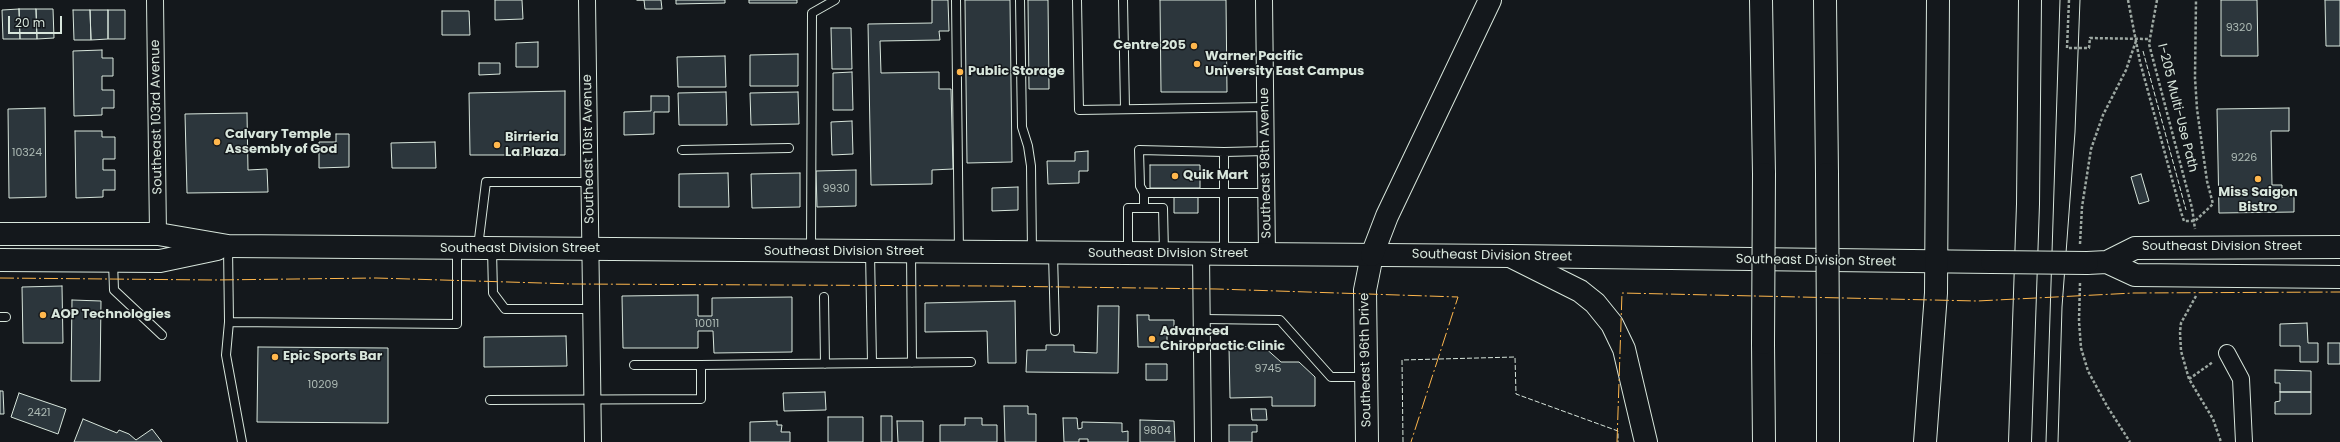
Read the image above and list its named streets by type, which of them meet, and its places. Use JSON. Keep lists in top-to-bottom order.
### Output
{
  "streets": {
    "main road": ["Southeast Division Street", "Southeast 96th Drive"],
    "street": ["Southeast 103rd Avenue", "Southeast 101st Avenue", "Southeast 98th Avenue"],
    "path": ["I-205 Multi-Use Path"]
  },
  "crossings": [
    ["Southeast 103rd Avenue", "Southeast Division Street"],
    ["Southeast 101st Avenue", "Southeast Division Street"],
    ["Southeast 98th Avenue", "Southeast Division Street"],
    ["Southeast Division Street", "Southeast 96th Drive"]
  ],
  "places": [
    "Centre 205",
    "Warner Pacific University East Campus",
    "Public Storage",
    "Calvary Temple Assembly of God",
    "Birrieria La Plaza",
    "Quik Mart",
    "Miss Saigon Bistro",
    "AOP Technologies",
    "Advanced Chiropractic Clinic",
    "Epic Sports Bar"
  ],
  "house_numbers": [
    "9320",
    "10324",
    "9226",
    "9930",
    "10011",
    "9745",
    "10209",
    "2421",
    "9804"
  ],
  "scale_bar": "20 m"
}
